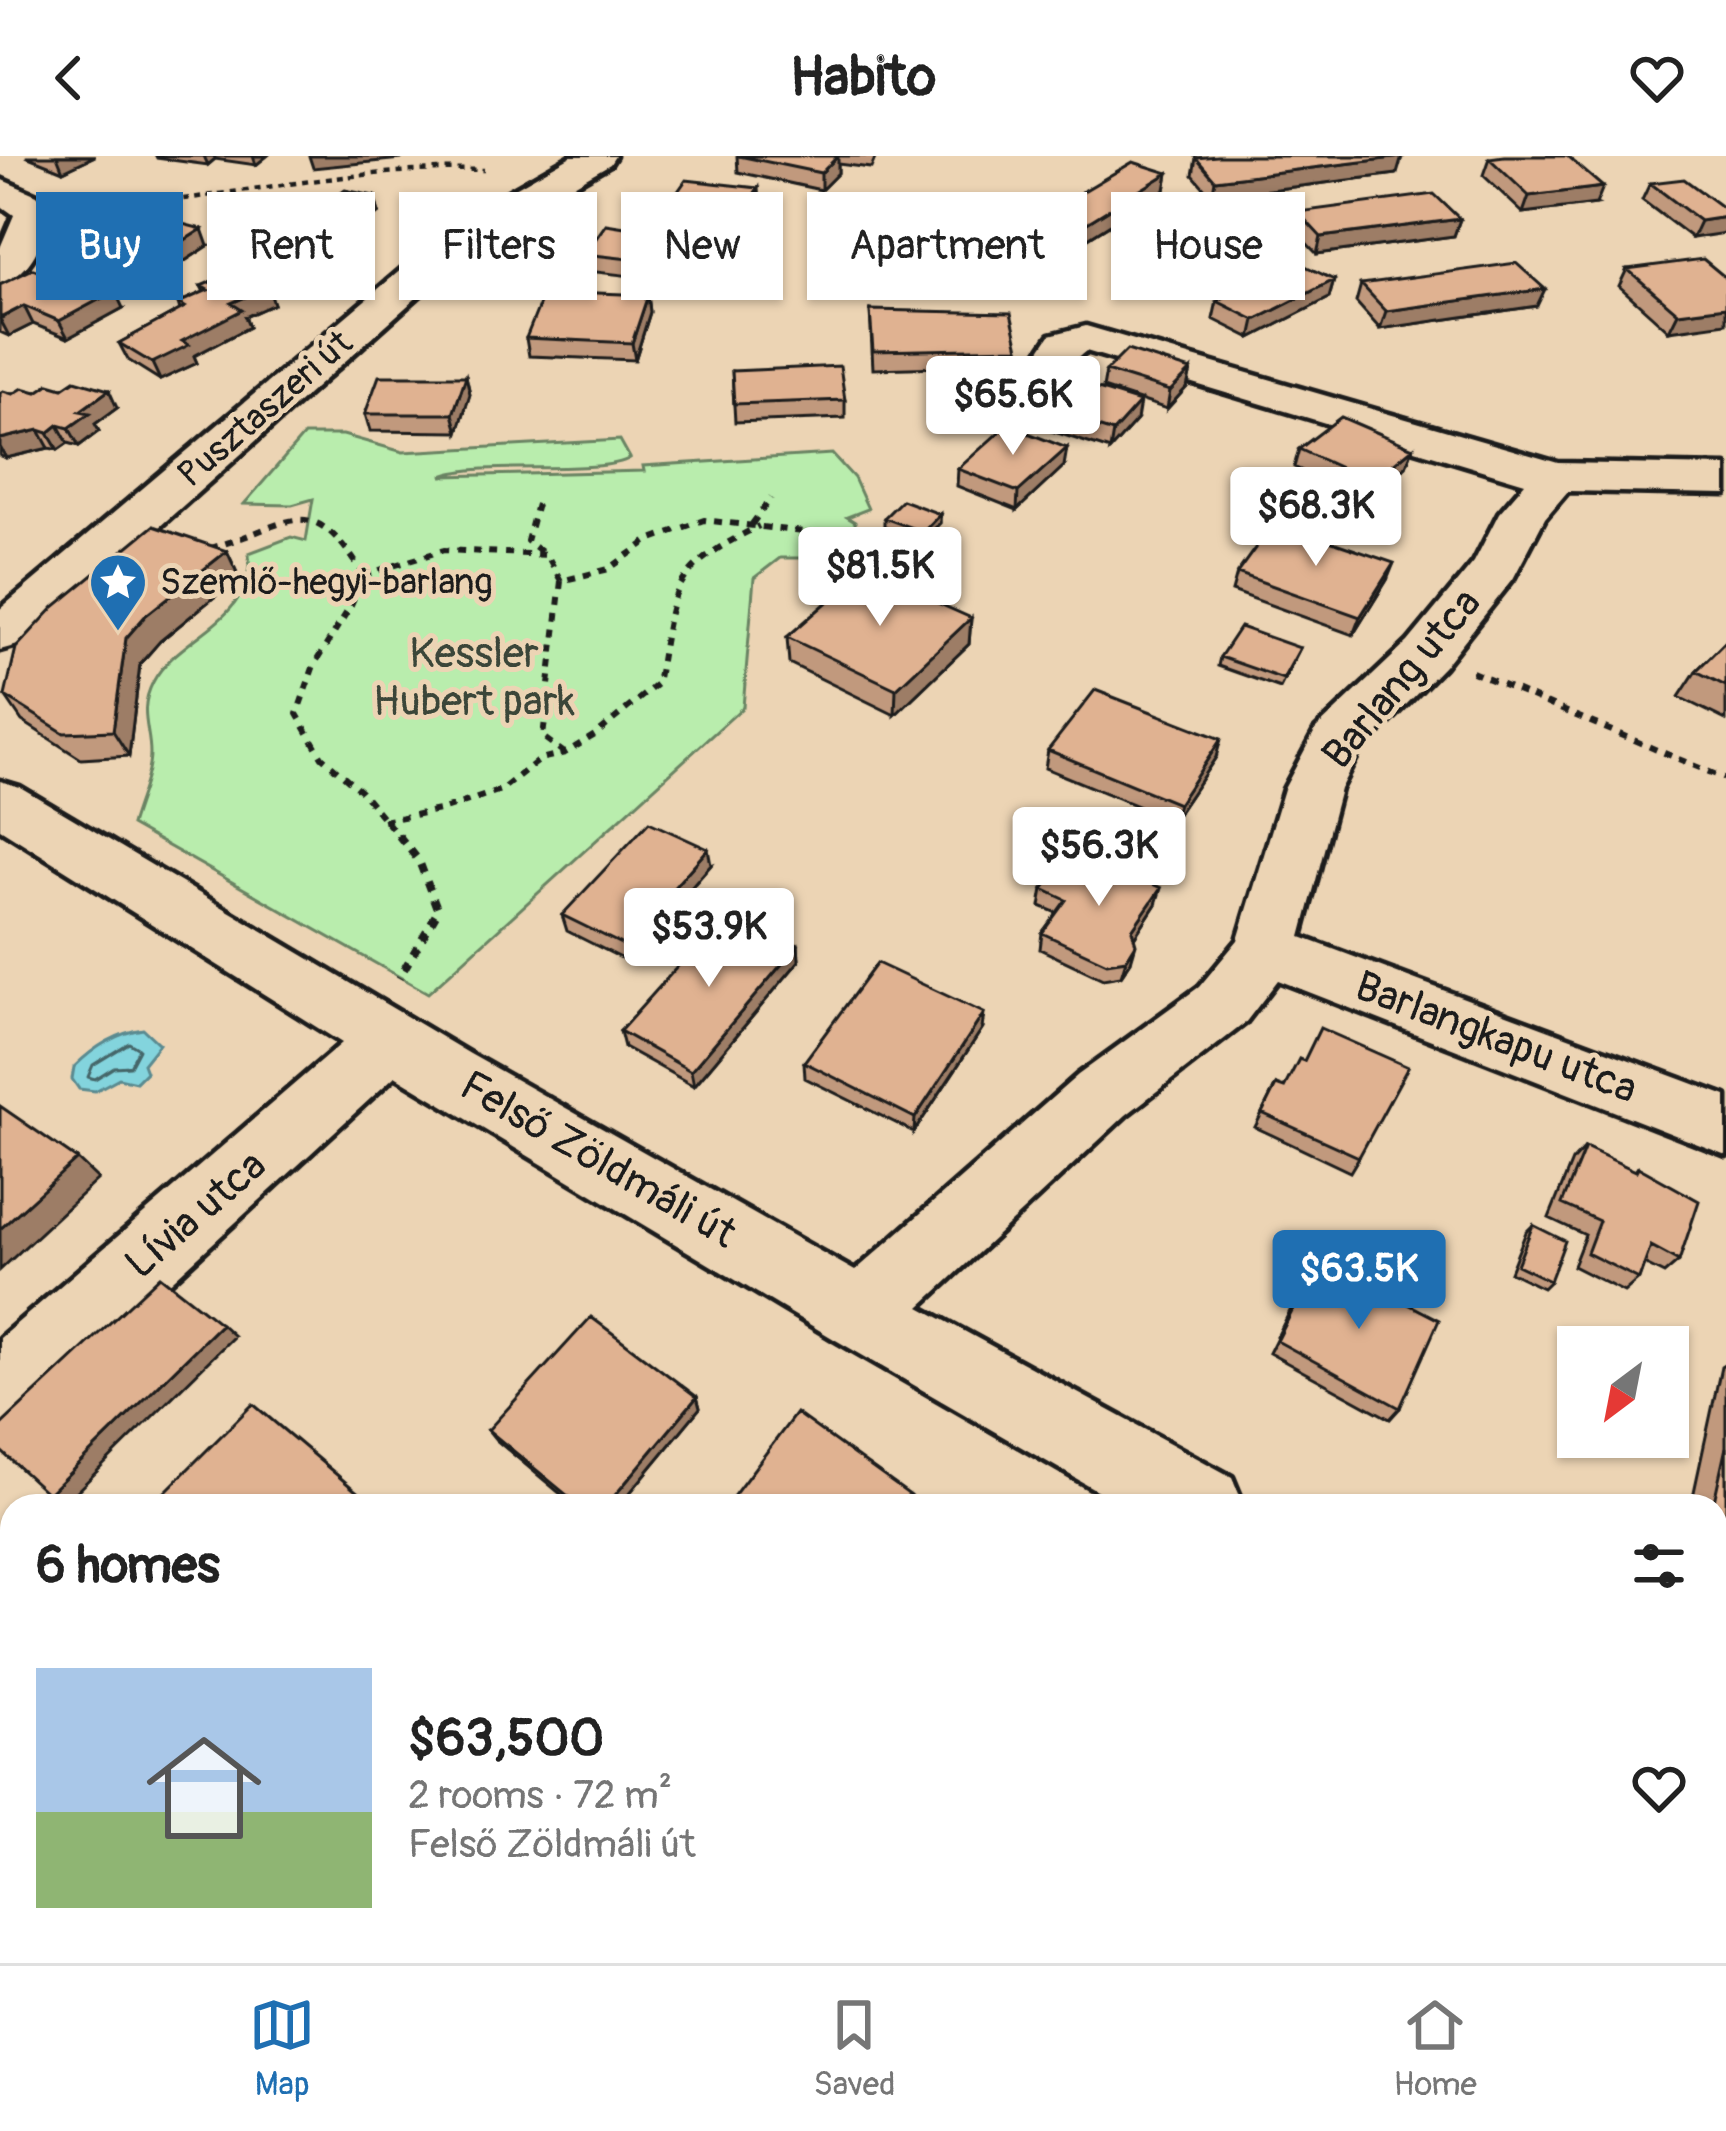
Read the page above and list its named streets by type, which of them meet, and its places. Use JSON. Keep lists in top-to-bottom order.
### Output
{
  "streets": {
    "street": [
      "Pusztaszeri út",
      "Barlang utca",
      "Barlangkapu utca",
      "Felső Zöldmáli út",
      "Lívia utca"
    ]
  },
  "crossings": [
    ["Barlang utca", "Barlangkapu utca"],
    ["Barlang utca", "Felső Zöldmáli út"],
    ["Felső Zöldmáli út", "Lívia utca"]
  ],
  "parks": ["Kessler Hubert park"],
  "places": {
    "place": ["Szemlő-hegyi-barlang"]
  },
  "north": "bottom left",
  "page": {
    "header": "Habito",
    "chip": [
      "Buy",
      "Rent",
      "Filters",
      "New",
      "Apartment",
      "House"
    ],
    "price": [
      "$65.6K",
      "$68.3K",
      "$81.5K",
      "$56.3K",
      "$53.9K",
      "$63.5K"
    ],
    "heading": "6 homes",
    "list": [
      {
        "name": "$63,500",
        "note": "2 rooms · 72 m² · Felső Zöldmáli út"
      }
    ],
    "tabs": ["Map", "Saved", "Home"]
  }
}
